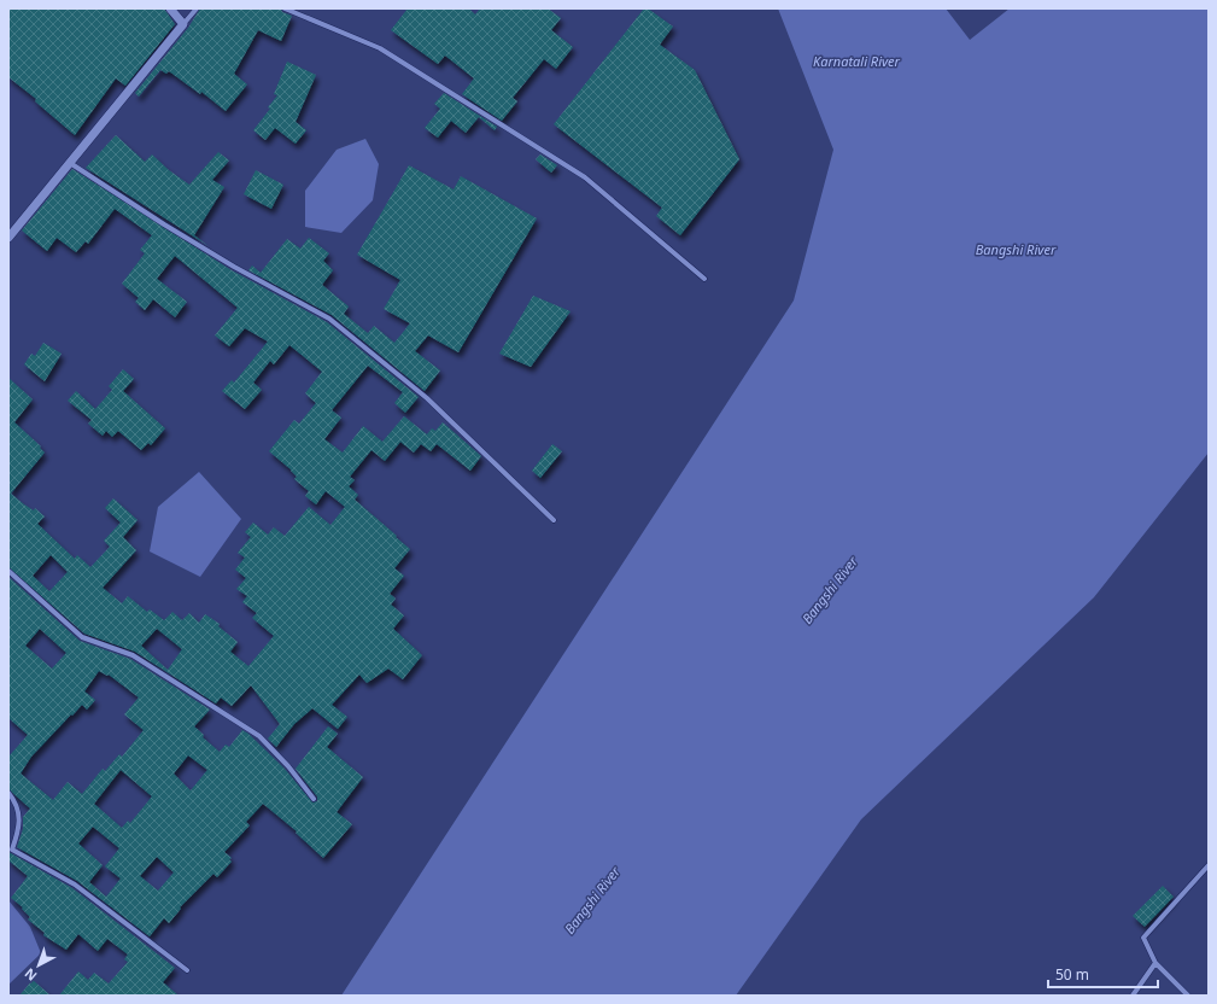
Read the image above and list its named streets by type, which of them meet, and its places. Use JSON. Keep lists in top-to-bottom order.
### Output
{
  "water": ["Karnatali River", "Bangshi River"],
  "scale_bar": "50 m",
  "north": "bottom left"
}
